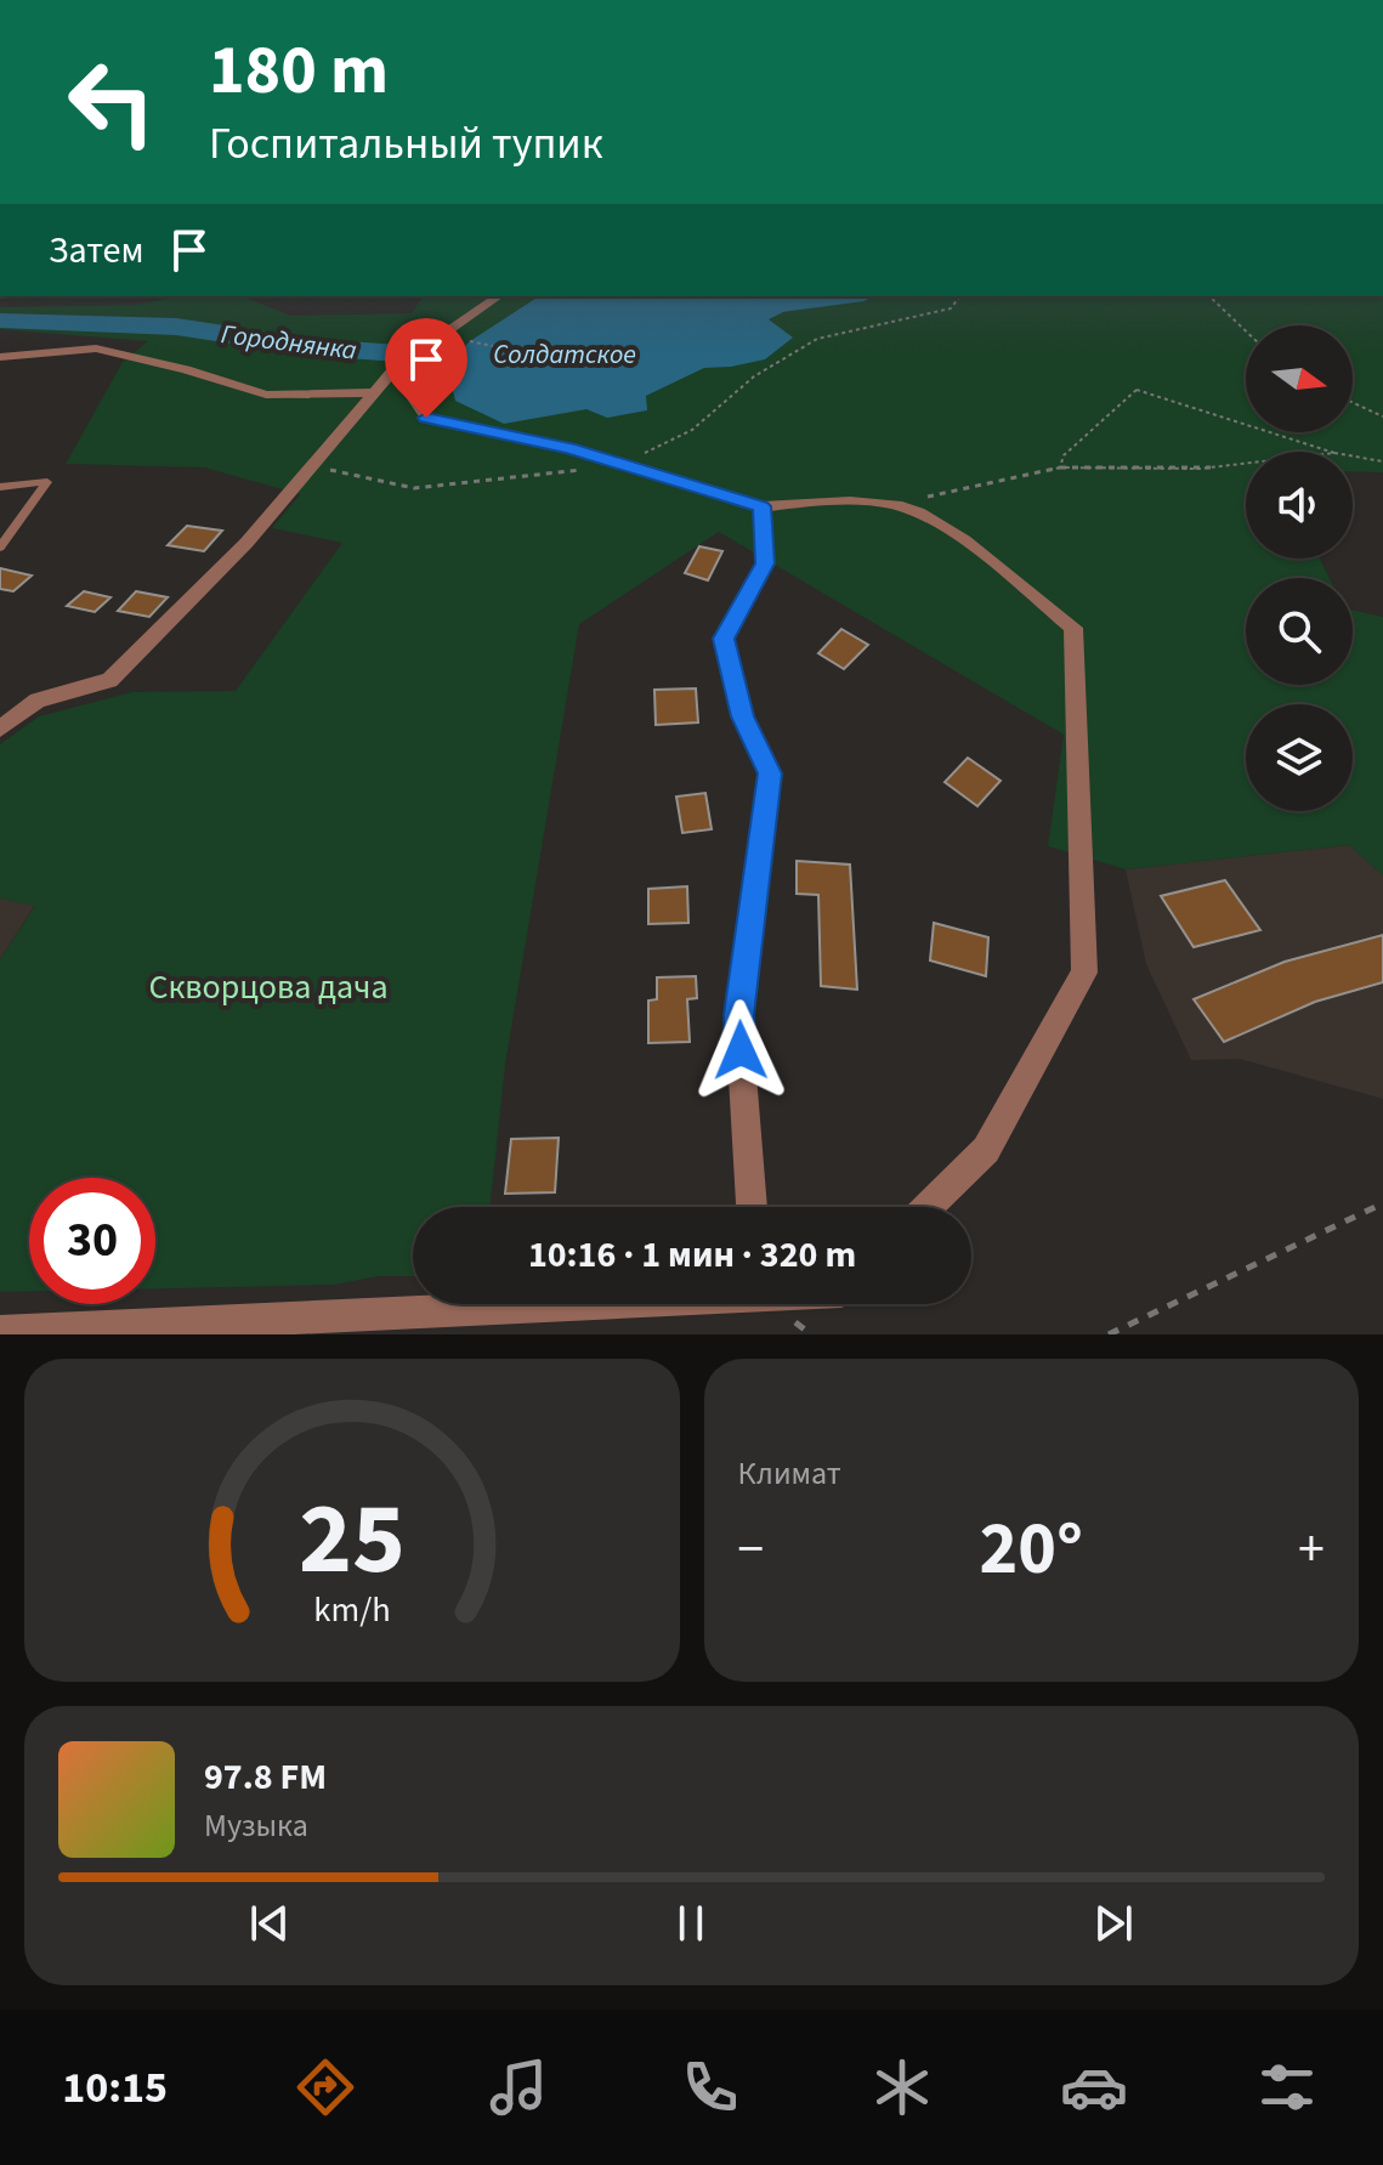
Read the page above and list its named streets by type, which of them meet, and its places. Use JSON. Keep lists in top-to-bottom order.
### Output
{
  "water": ["Городнянка", "Солдатское"],
  "parks": ["Скворцова дача"],
  "north": "right",
  "page": {
    "turn": ["180 m", "Госпитальный тупик"],
    "then": "Затем",
    "limit": "30",
    "trip": "10:16 · 1 мин · 320 m",
    "tile": "Климат",
    "heat": ["−", "20°", "+"],
    "song": ["97.8 FM", "Музыка"],
    "tabs": "10:15",
    "gauge": ["25", "km/h"]
  }
}
